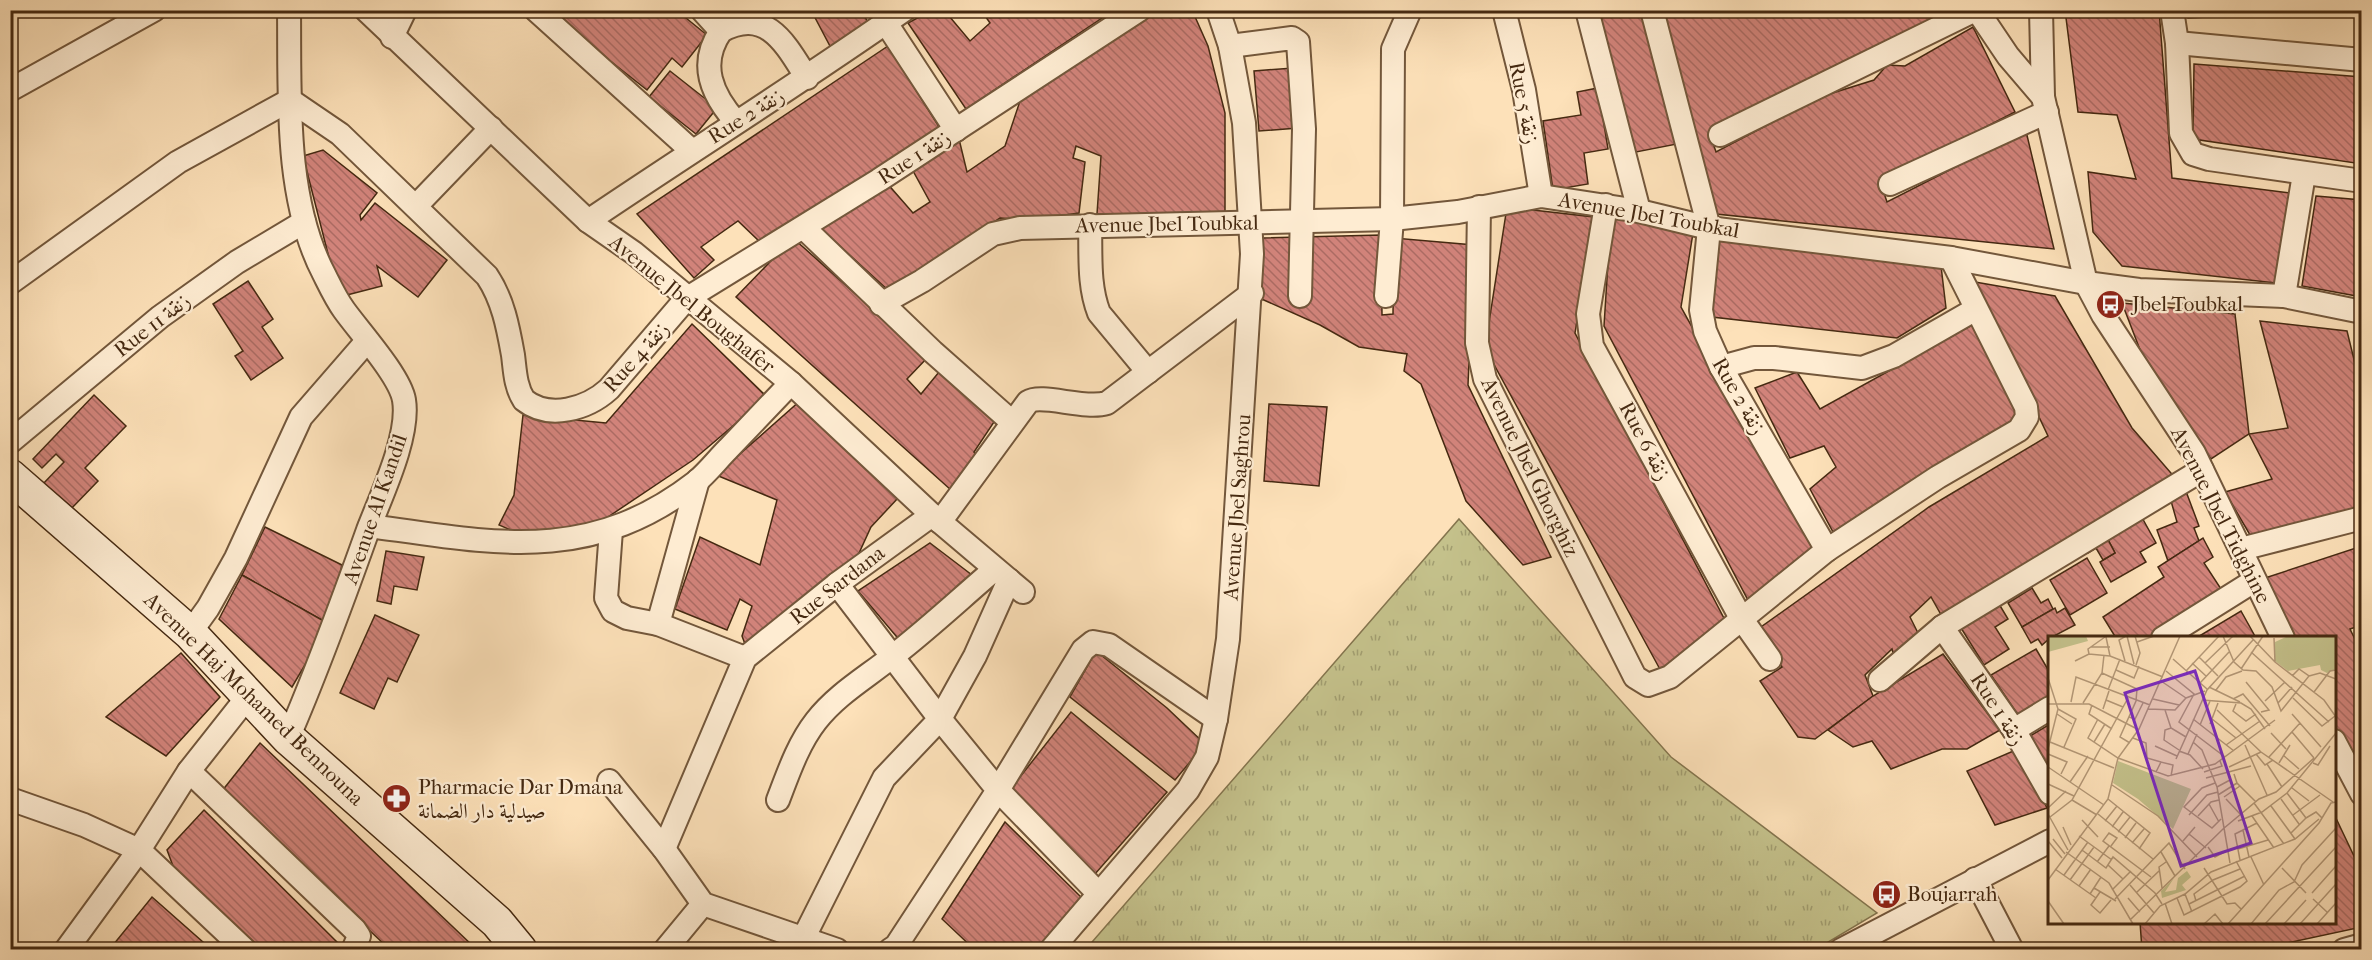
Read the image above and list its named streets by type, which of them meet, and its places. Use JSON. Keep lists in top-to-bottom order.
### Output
{
  "streets": {
    "street": [
      "Rue 5 زنقة",
      "Rue 2 زنقة",
      "Rue 1 زنقة",
      "Avenue Jbel Toubkal",
      "Avenue Jbel Boughafer",
      "Rue 11 زنقة",
      "Rue 4 زنقة",
      "Rue 6 زنقة",
      "Avenue Jbel Ghorghiz",
      "Avenue Jbel Saghrou",
      "Avenue Al Kandil",
      "Avenue Jbel Tidghine",
      "Rue Sardana",
      "Avenue Haj Mohamed Bennouna"
    ]
  },
  "crossings": [
    ["Rue 5 زنقة", "Avenue Jbel Toubkal"],
    ["Rue 2 زنقة", "Avenue Jbel Toubkal"],
    ["Rue 2 زنقة", "Avenue Jbel Boughafer"],
    ["Rue 1 زنقة", "Avenue Jbel Boughafer"],
    ["Rue 1 زنقة", "Rue 4 زنقة"],
    ["Avenue Jbel Toubkal", "Rue 6 زنقة"],
    ["Avenue Jbel Toubkal", "Avenue Jbel Ghorghiz"],
    ["Avenue Jbel Toubkal", "Avenue Jbel Saghrou"],
    ["Avenue Jbel Toubkal", "Avenue Jbel Tidghine"],
    ["Avenue Jbel Boughafer", "Rue 4 زنقة"],
    ["Avenue Jbel Boughafer", "Rue Sardana"],
    ["Rue 11 زنقة", "Avenue Al Kandil"],
    ["Rue 6 زنقة", "Avenue Jbel Ghorghiz"],
    ["Avenue Al Kandil", "Avenue Haj Mohamed Bennouna"]
  ],
  "places": {
    "bus stop": ["Jbel Toubkal", "Boujarrah"],
    "pharmacy": ["Pharmacie Dar Dmana صيدلية دار الضمانة"]
  }
}
